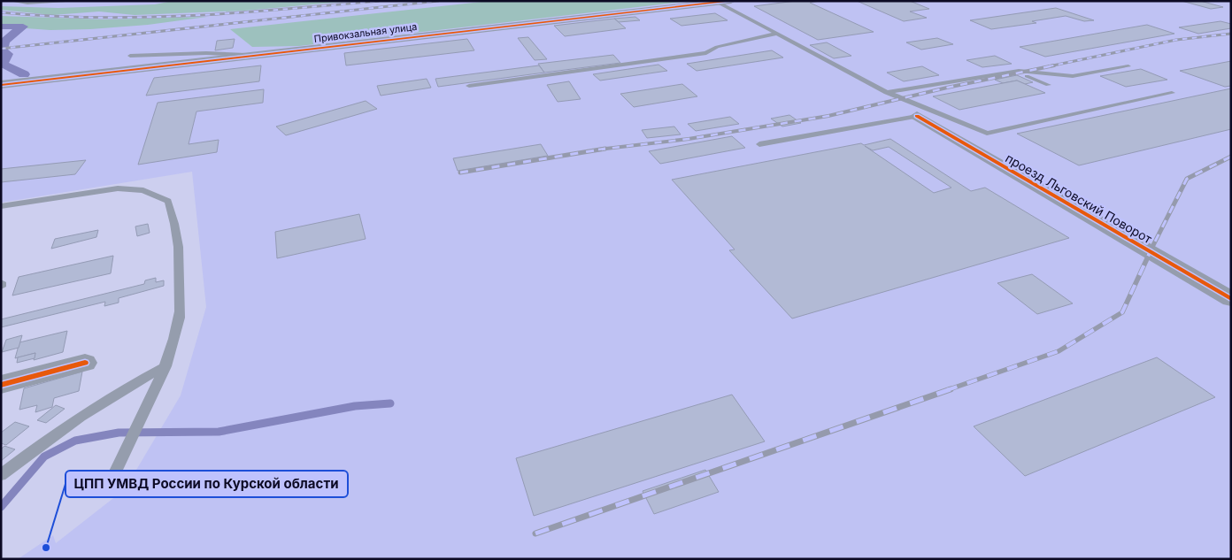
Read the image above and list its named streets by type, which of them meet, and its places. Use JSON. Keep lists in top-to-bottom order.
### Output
{
  "streets": {
    "street": ["Привокзальная улица", "проезд Льговский Поворот"]
  },
  "places": ["ЦПП УМВД России по Курской области"]
}
